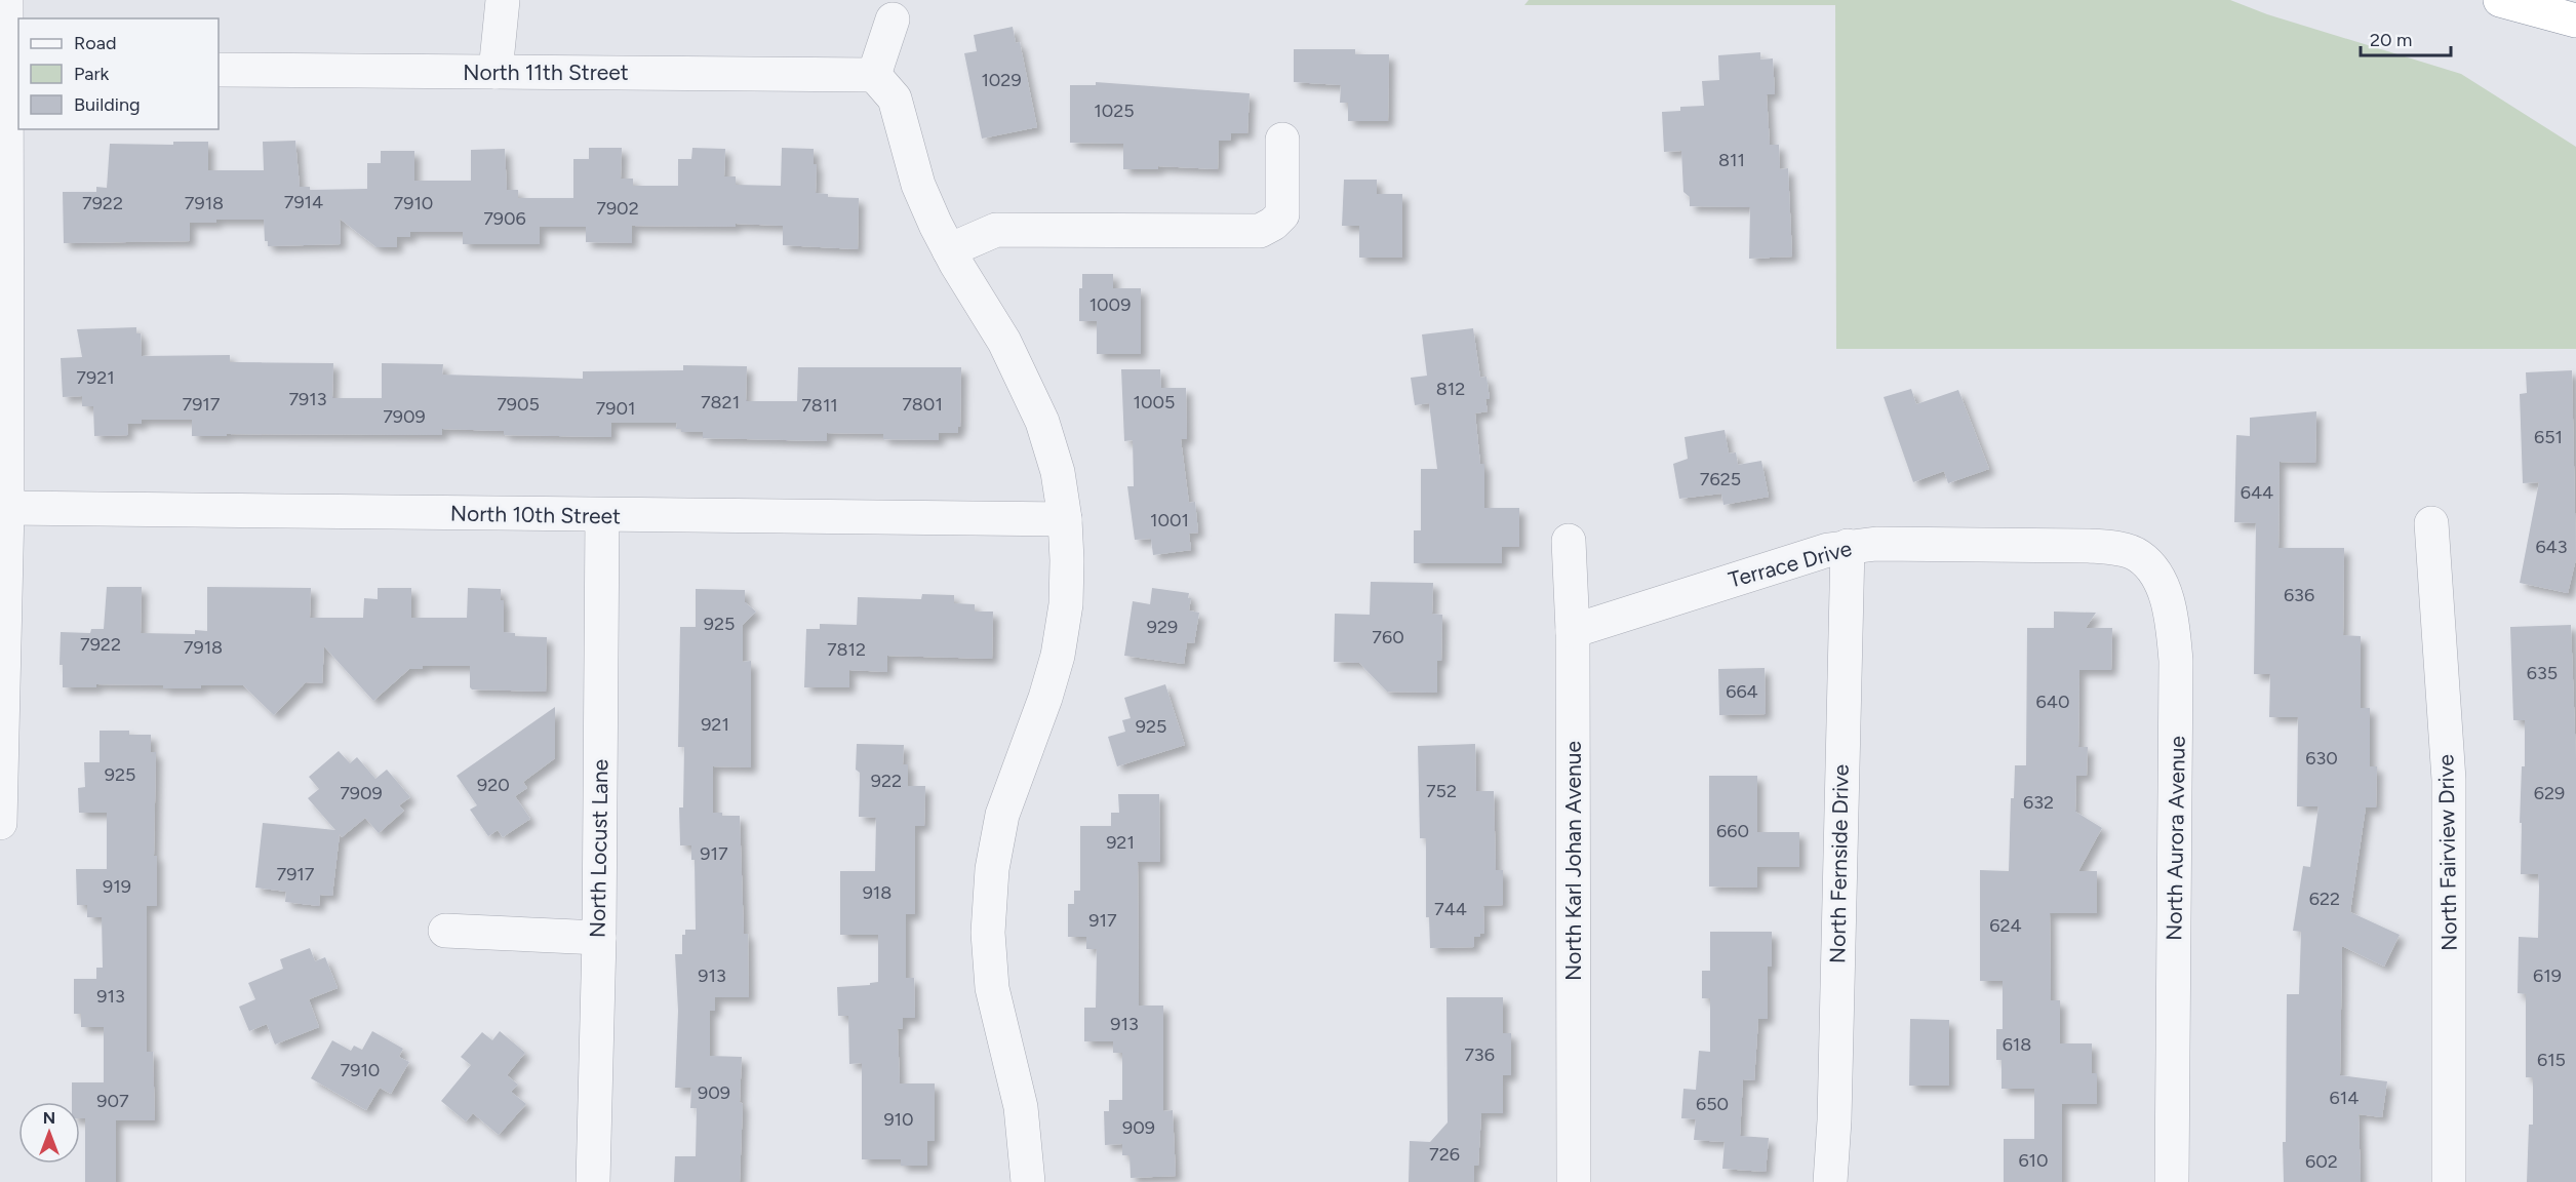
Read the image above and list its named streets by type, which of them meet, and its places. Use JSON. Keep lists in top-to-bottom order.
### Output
{
  "streets": {
    "street": [
      "North 11th Street",
      "North 10th Street",
      "Terrace Drive",
      "North Aurora Avenue",
      "North Locust Lane",
      "North Fairview Drive",
      "North Karl Johan Avenue",
      "North Fernside Drive"
    ]
  },
  "crossings": [
    ["North 10th Street", "North Locust Lane"],
    ["Terrace Drive", "North Aurora Avenue"],
    ["Terrace Drive", "North Karl Johan Avenue"],
    ["Terrace Drive", "North Fernside Drive"]
  ],
  "house_numbers": [
    "1029",
    "1025",
    "811",
    "7914",
    "7922",
    "7918",
    "7910",
    "7902",
    "7906",
    "1009",
    "7921",
    "812",
    "7913",
    "7821",
    "1005",
    "7917",
    "7905",
    "7801",
    "7811",
    "7901",
    "7909",
    "651",
    "7625",
    "644",
    "1001",
    "643",
    "636",
    "925",
    "929",
    "760",
    "7922",
    "7918",
    "7812",
    "635",
    "664",
    "640",
    "921",
    "925",
    "630",
    "925",
    "922",
    "920",
    "752",
    "7909",
    "629",
    "632",
    "660",
    "921",
    "917",
    "7917",
    "919",
    "918",
    "622",
    "744",
    "917",
    "624",
    "913",
    "619",
    "913",
    "913",
    "618",
    "736",
    "615",
    "7910",
    "909",
    "614",
    "907",
    "650",
    "910",
    "909",
    "726",
    "610",
    "602"
  ],
  "legend": ["Road", "Park", "Building"],
  "scale_bar": "20 m",
  "north": "top"
}
